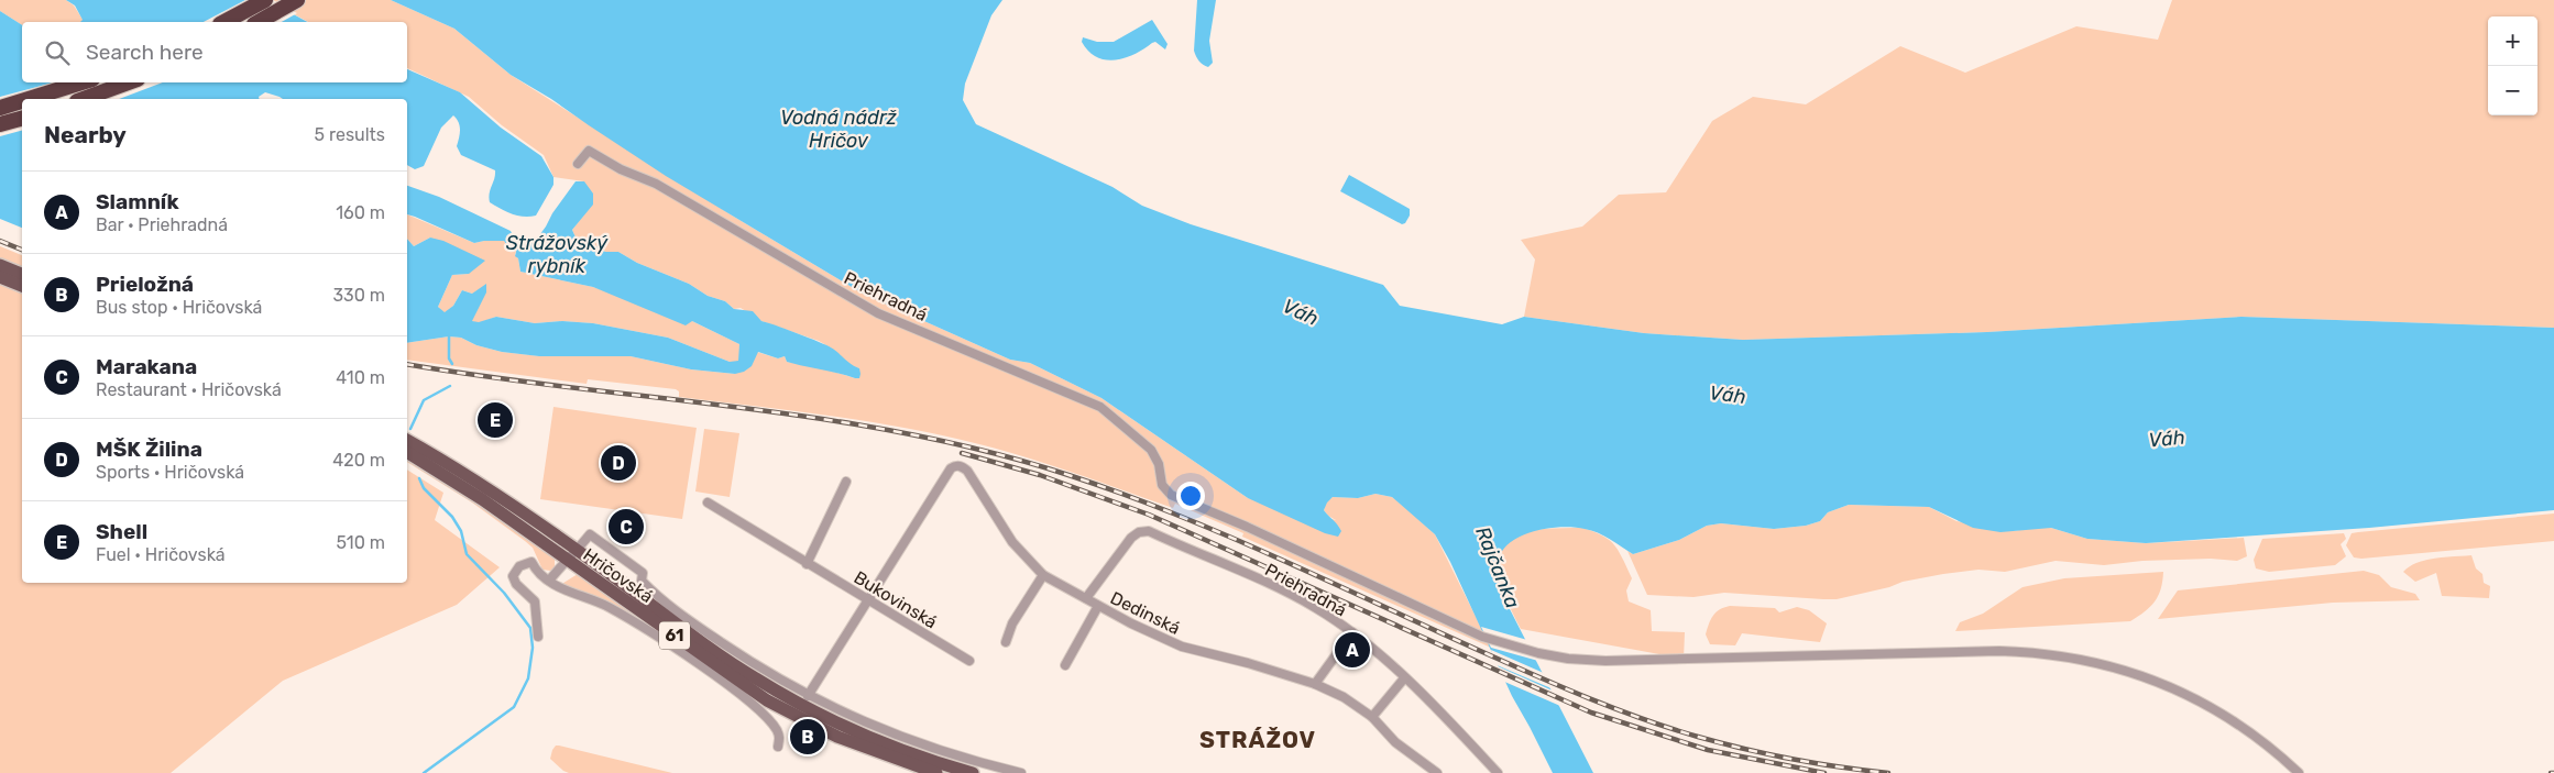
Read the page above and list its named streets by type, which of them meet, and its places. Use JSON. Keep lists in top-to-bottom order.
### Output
{
  "streets": {
    "main road": ["Hričovská", "61"],
    "street": ["Priehradná", "Bukovinská", "Dedinská"]
  },
  "crossings": [
    ["Priehradná", "Dedinská"],
    ["Bukovinská", "Dedinská"]
  ],
  "districts": ["STRÁŽOV"],
  "water": [
    "Vodná nádrž Hričov",
    "Strážovský rybník",
    "Váh",
    "Rajčanka"
  ],
  "page": {
    "map_buttons": ["+", "−"],
    "search": "Search here",
    "heading": ["Nearby", "5 results"],
    "list": [
      {
        "mark": "A",
        "name": "Slamník",
        "note": "Bar · Priehradná",
        "value": "160 m"
      },
      {
        "mark": "B",
        "name": "Prieložná",
        "note": "Bus stop · Hričovská",
        "value": "330 m"
      },
      {
        "mark": "C",
        "name": "Marakana",
        "note": "Restaurant · Hričovská",
        "value": "410 m"
      },
      {
        "mark": "D",
        "name": "MŠK Žilina",
        "note": "Sports · Hričovská",
        "value": "420 m"
      },
      {
        "mark": "E",
        "name": "Shell",
        "note": "Fuel · Hričovská",
        "value": "510 m"
      }
    ],
    "pins": [
      "E",
      "D",
      "C",
      "A",
      "B"
    ]
  }
}
